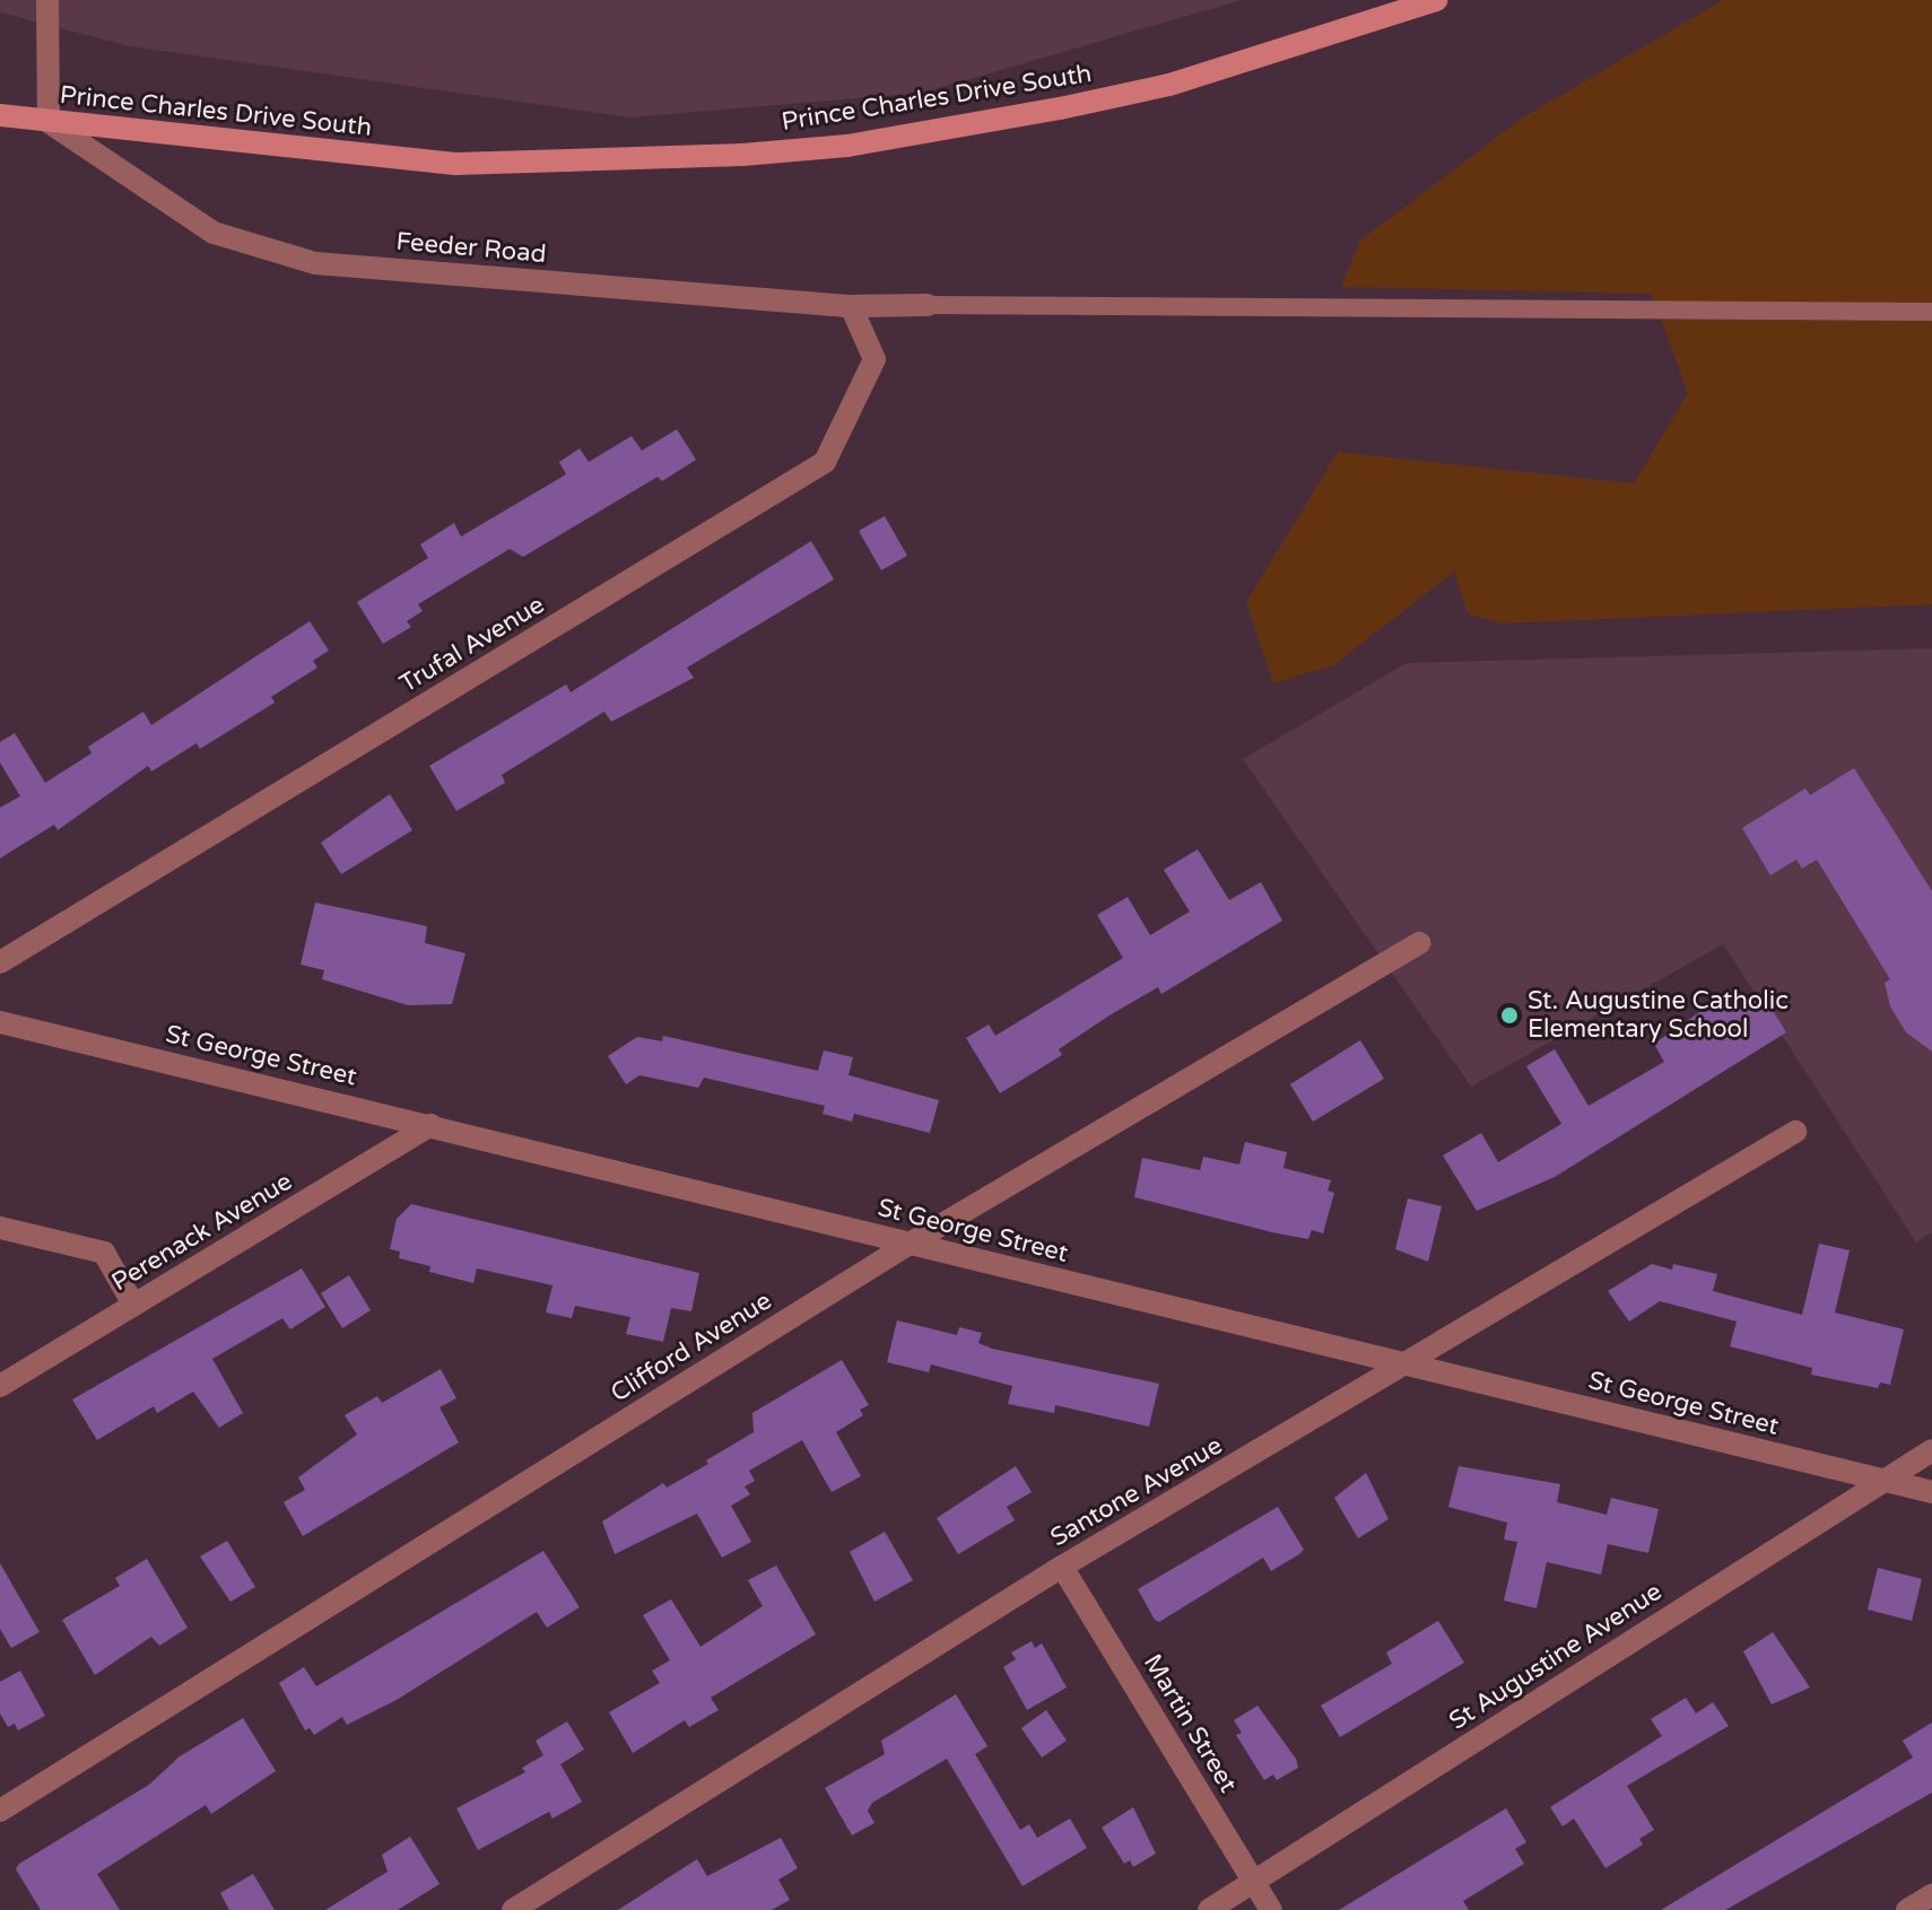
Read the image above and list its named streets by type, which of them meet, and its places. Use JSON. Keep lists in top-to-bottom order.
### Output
{
  "streets": {
    "main road": ["Prince Charles Drive South"],
    "street": [
      "Feeder Road",
      "Trufal Avenue",
      "St George Street",
      "Perenack Avenue",
      "Clifford Avenue",
      "Santone Avenue",
      "St Augustine Avenue",
      "Martin Street"
    ]
  },
  "crossings": [
    ["Prince Charles Drive South", "Feeder Road"],
    ["Feeder Road", "Trufal Avenue"],
    ["St George Street", "Perenack Avenue"],
    ["St George Street", "Clifford Avenue"],
    ["St George Street", "Santone Avenue"],
    ["St George Street", "St Augustine Avenue"],
    ["Santone Avenue", "Martin Street"],
    ["St Augustine Avenue", "Martin Street"]
  ],
  "places": ["St. Augustine Catholic Elementary School"]
}
